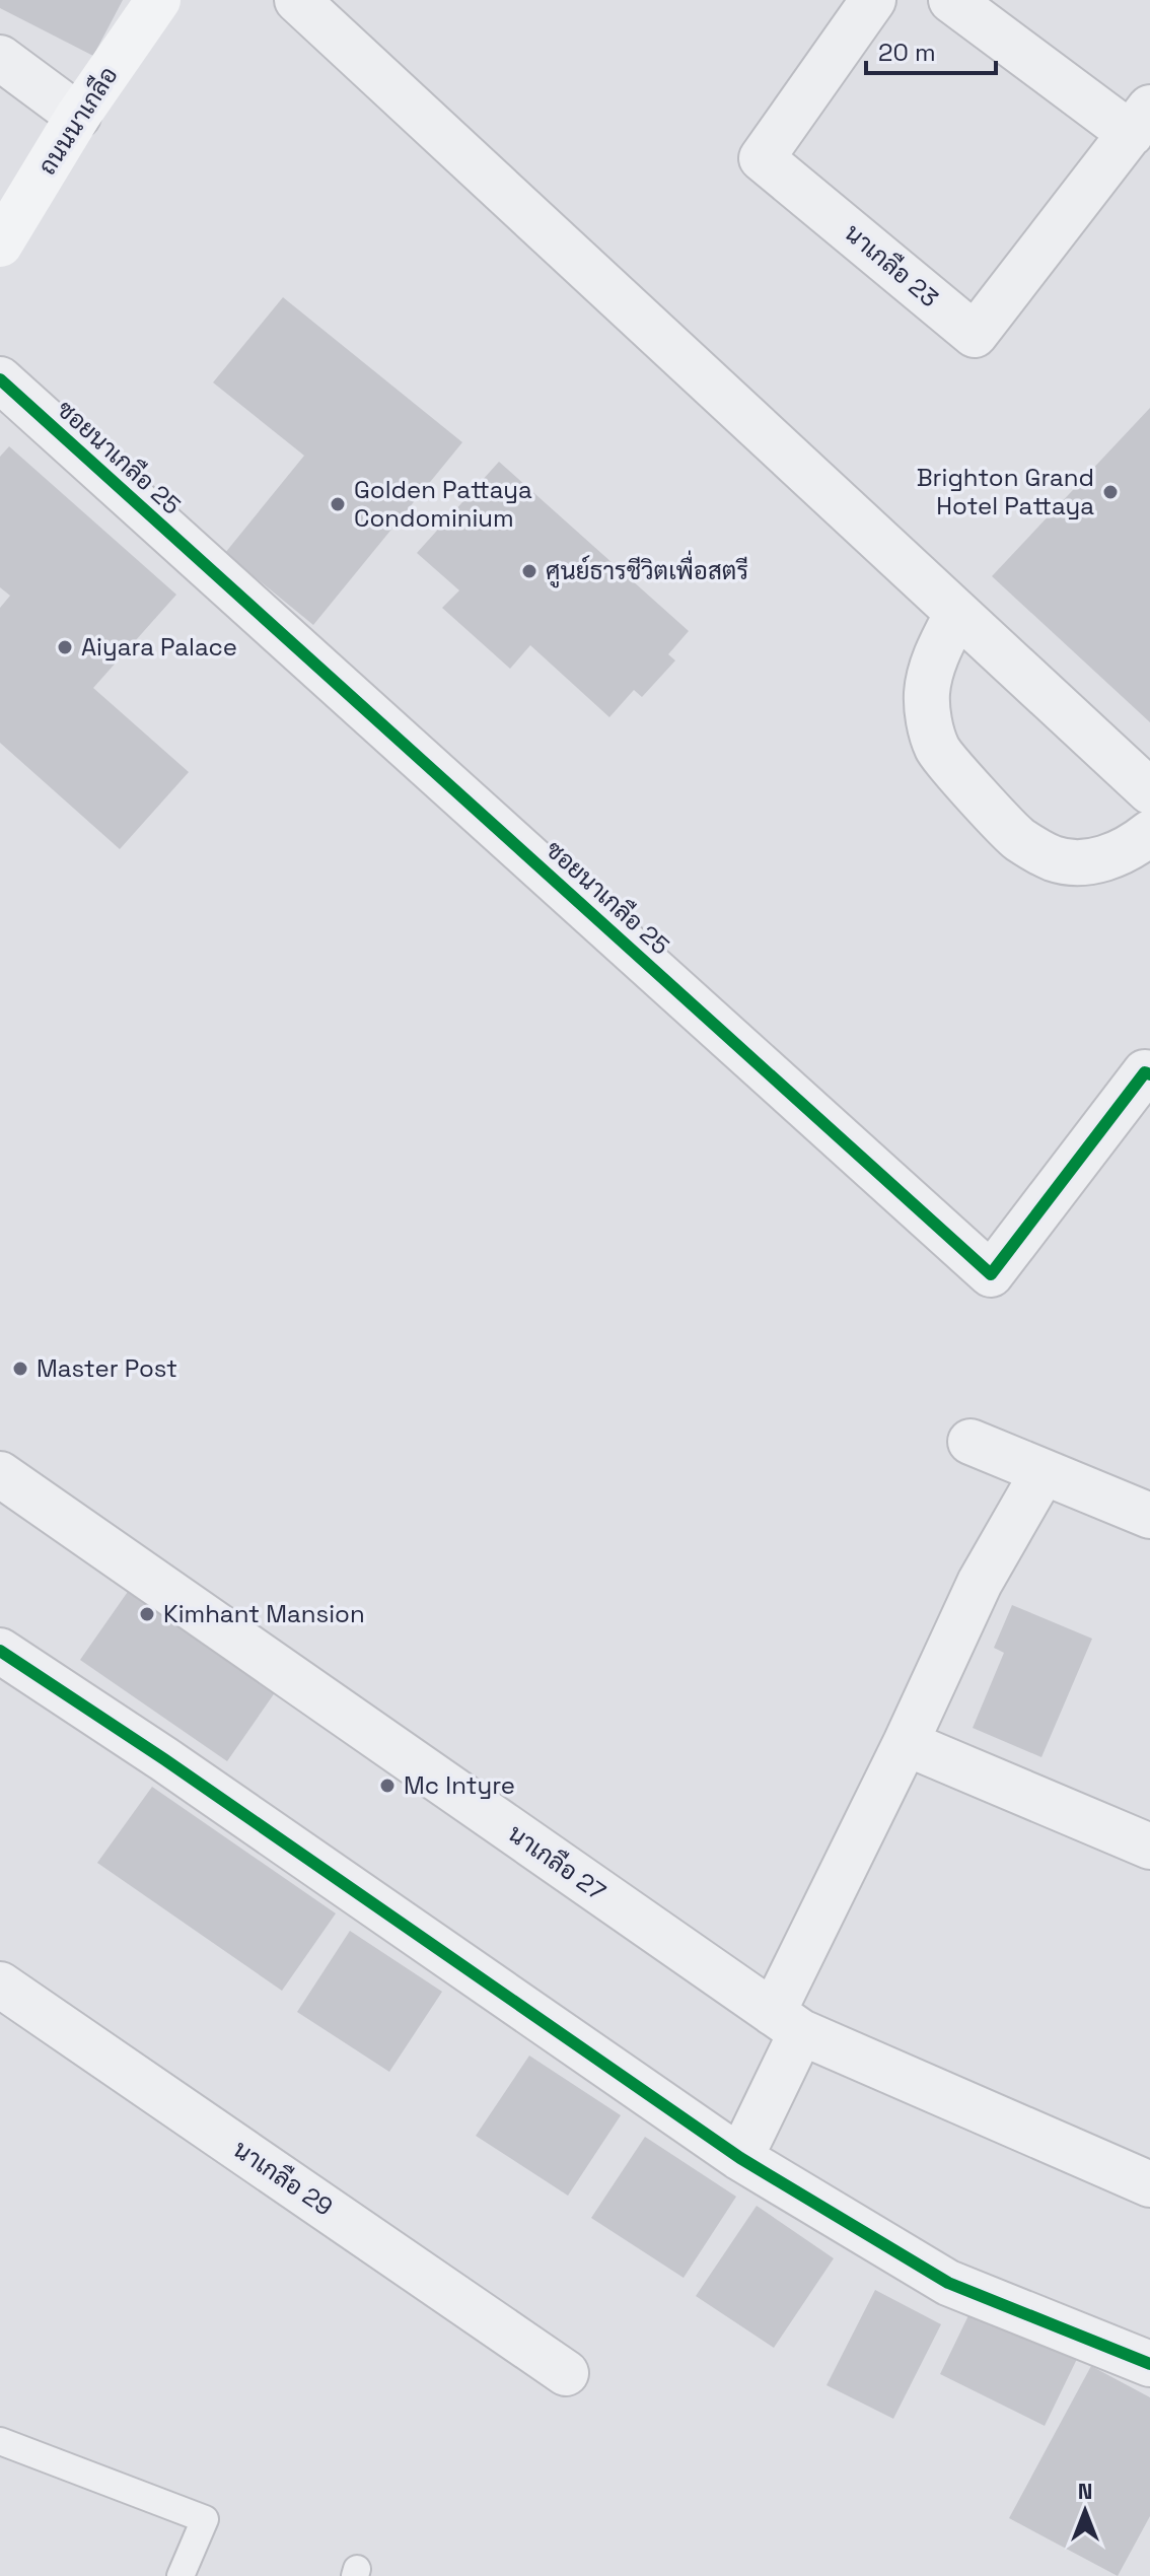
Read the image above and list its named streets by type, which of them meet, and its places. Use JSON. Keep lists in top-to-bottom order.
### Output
{
  "streets": {
    "street": [
      "ถนนนาเกลือ",
      "นาเกลือ 23",
      "ซอยนาเกลือ 25",
      "นาเกลือ 27",
      "นาเกลือ 29"
    ]
  },
  "places": [
    "Brighton Grand Hotel Pattaya",
    "Golden Pattaya Condominium",
    "ศูนย์ธารชีวิตเพื่อสตรี",
    "Aiyara Palace",
    "Master Post",
    "Kimhant Mansion",
    "Mc Intyre"
  ],
  "scale_bar": "20 m",
  "north": "top"
}
